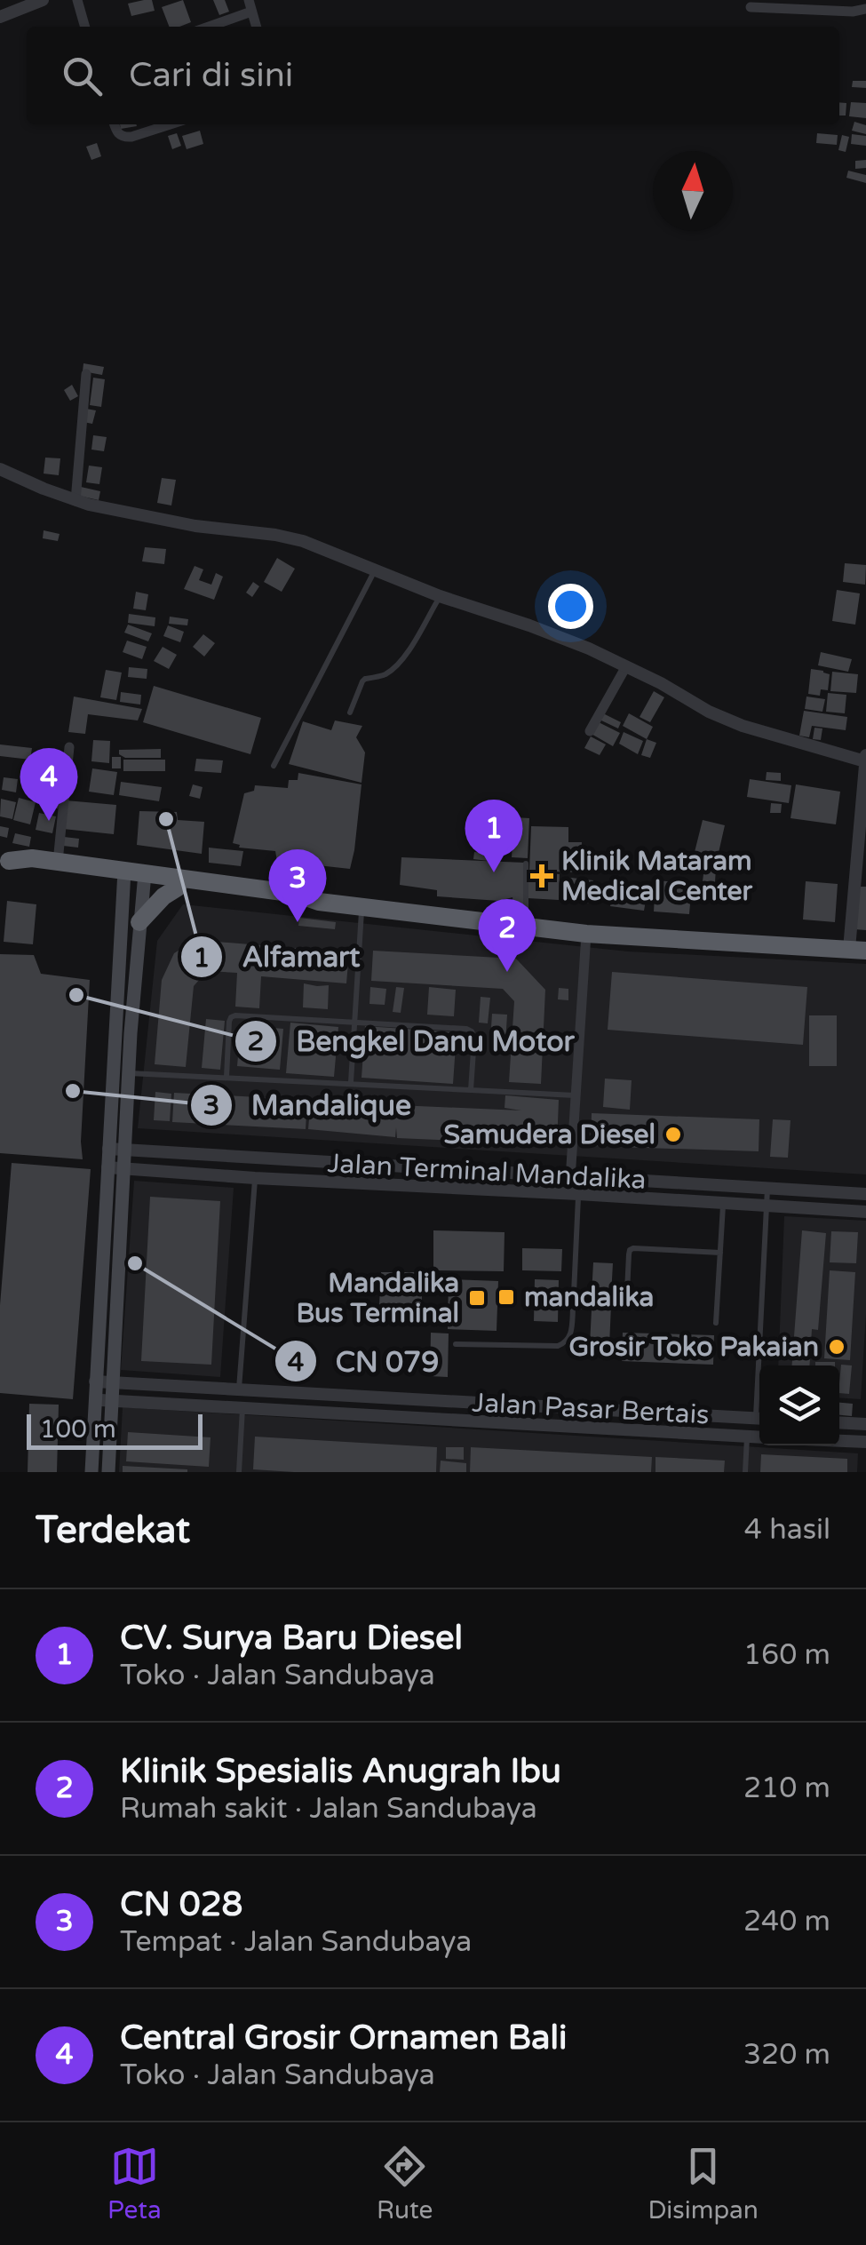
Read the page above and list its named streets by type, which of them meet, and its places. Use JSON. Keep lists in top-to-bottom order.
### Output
{
  "streets": {
    "street": ["Jalan Terminal Mandalika", "Jalan Pasar Bertais"]
  },
  "places": {
    "other": [
      "Alfamart",
      "Bengkel Danu Motor",
      "Mandalique",
      "Samudera Diesel",
      "CN 079",
      "Grosir Toko Pakaian"
    ],
    "health": ["Klinik Mataram Medical Center"],
    "transit": ["mandalika", "Mandalika Bus Terminal"]
  },
  "scale_bar": "100 m",
  "north": "top",
  "page": {
    "search": "Cari di sini",
    "pins": [
      "4",
      "1",
      "3",
      "2"
    ],
    "scale": "100 m",
    "heading": ["Terdekat", "4 hasil"],
    "list": [
      {
        "mark": "1",
        "name": "CV. Surya Baru Diesel",
        "note": "Toko · Jalan Sandubaya",
        "value": "160 m"
      },
      {
        "mark": "2",
        "name": "Klinik Spesialis Anugrah Ibu",
        "note": "Rumah sakit · Jalan Sandubaya",
        "value": "210 m"
      },
      {
        "mark": "3",
        "name": "CN 028",
        "note": "Tempat · Jalan Sandubaya",
        "value": "240 m"
      },
      {
        "mark": "4",
        "name": "Central Grosir Ornamen Bali",
        "note": "Toko · Jalan Sandubaya",
        "value": "320 m"
      }
    ],
    "nav": ["Peta", "Rute", "Disimpan"]
  }
}
